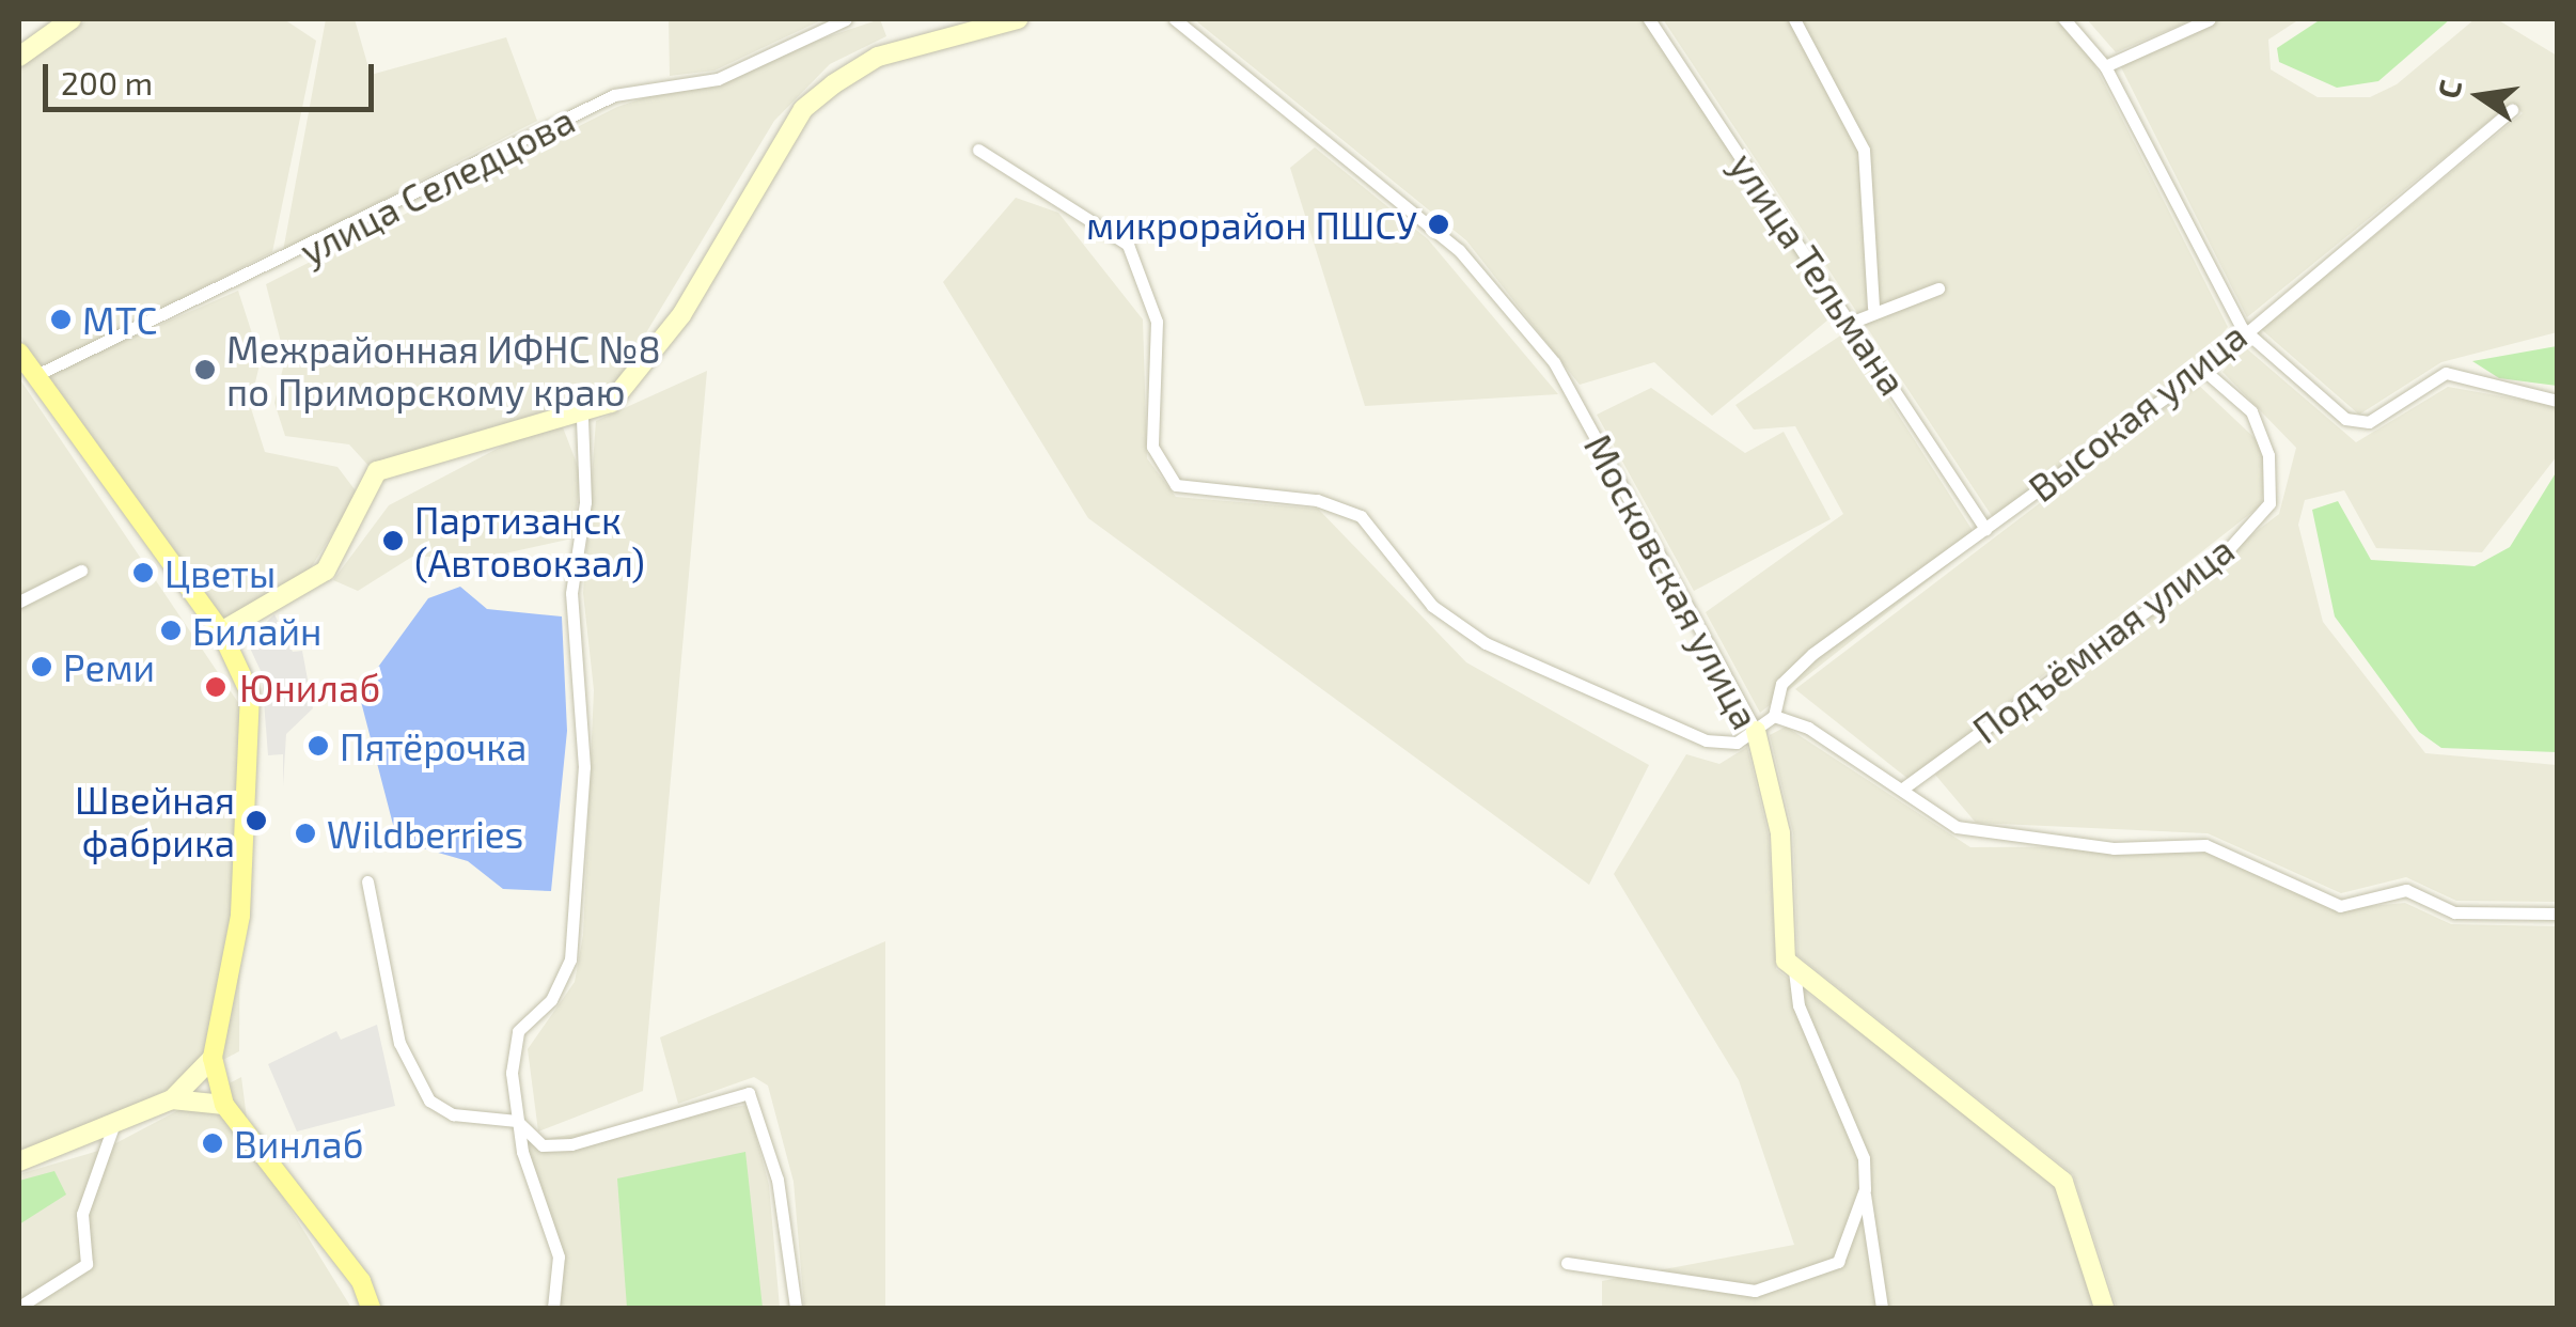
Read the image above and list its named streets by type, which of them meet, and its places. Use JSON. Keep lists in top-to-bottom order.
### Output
{
  "streets": {
    "street": [
      "улица Селедцова",
      "улица Тельмана",
      "Высокая улица",
      "Московская улица",
      "Подъёмная улица"
    ]
  },
  "crossings": [
    ["улица Тельмана", "Высокая улица"],
    ["Высокая улица", "Подъёмная улица"]
  ],
  "places": [
    "микрорайон ПШСУ",
    "МТС",
    "Межрайонная ИФНС №8 по Приморскому краю",
    "Партизанск (Автовокзал)",
    "Цветы",
    "Билайн",
    "Реми",
    "Юнилаб",
    "Пятёрочка",
    "Швейная фабрика",
    "Wildberries",
    "Винлаб"
  ],
  "scale_bar": "200 m",
  "north": "left"
}
